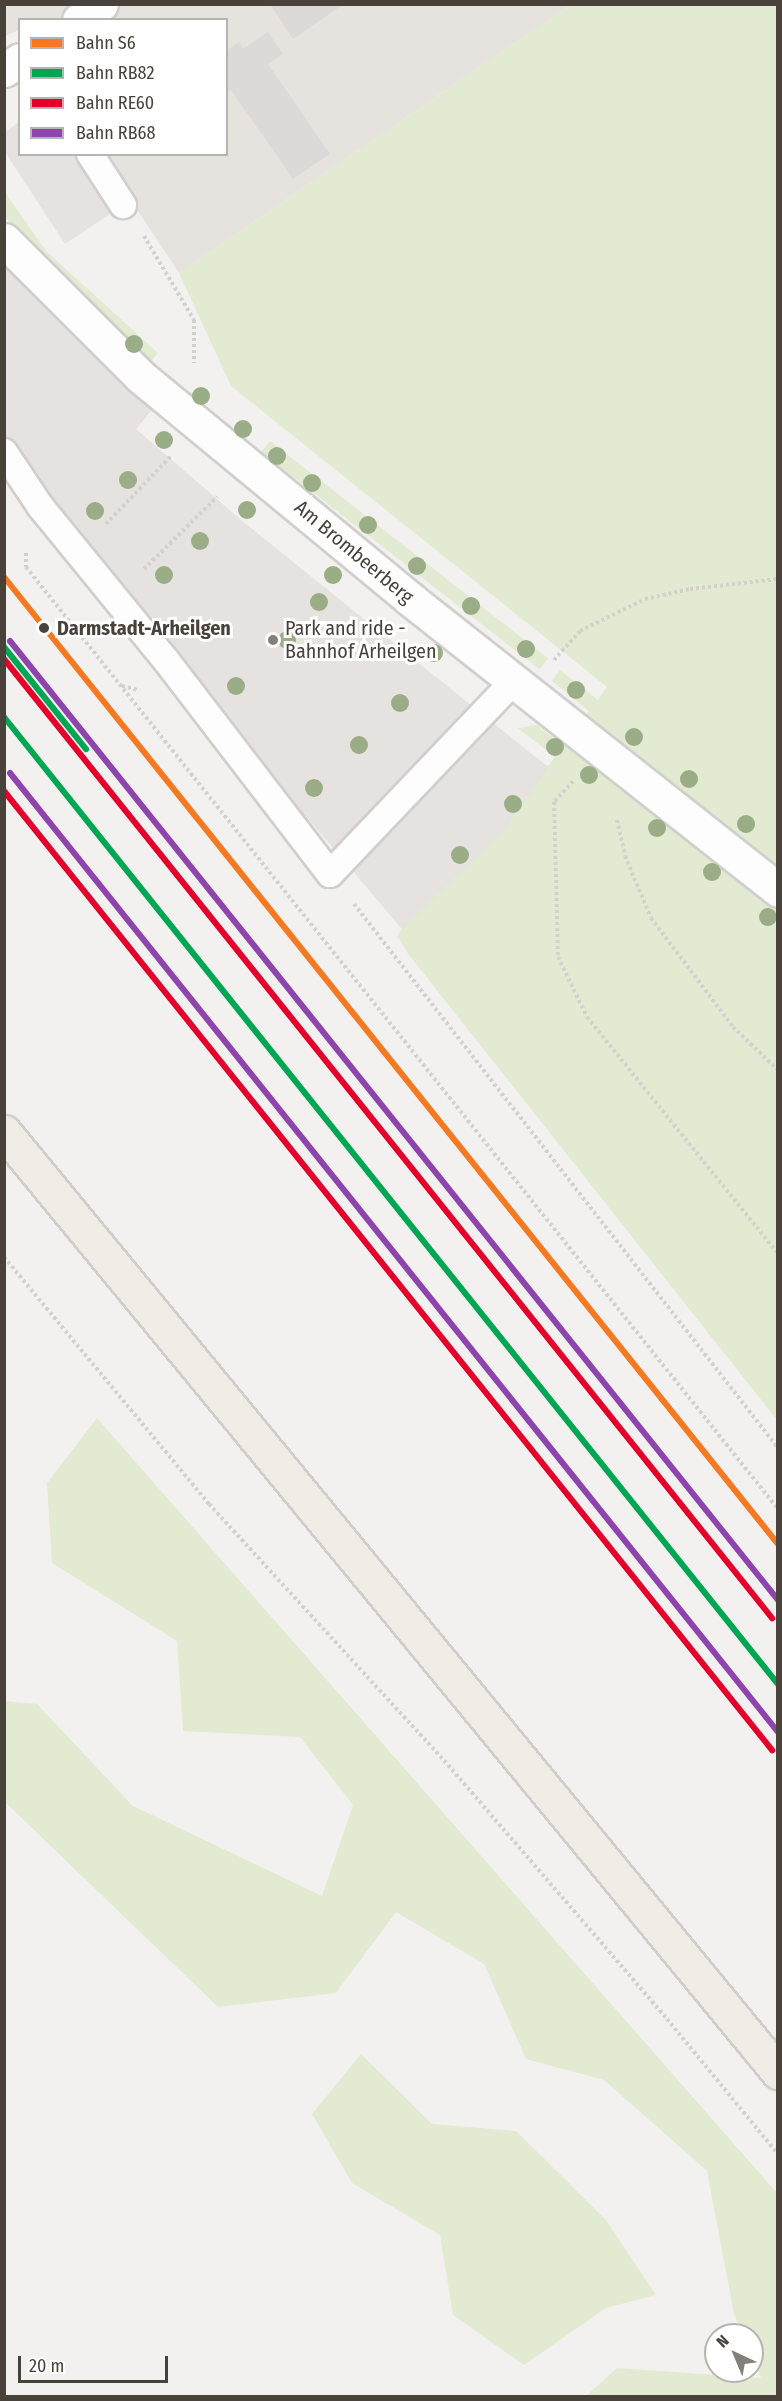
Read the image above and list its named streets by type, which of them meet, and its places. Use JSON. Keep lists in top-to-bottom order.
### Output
{
  "streets": {
    "street": ["Am Brombeerberg"]
  },
  "places": ["Darmstadt-Arheilgen", "Park and ride - Bahnhof Arheilgen"],
  "lines": [
    "rail line S6",
    "rail line RB68",
    "rail line RB82",
    "rail line RE60"
  ],
  "legend": [
    "Bahn S6",
    "Bahn RB82",
    "Bahn RE60",
    "Bahn RB68"
  ],
  "scale_bar": "20 m",
  "north": "top left"
}
